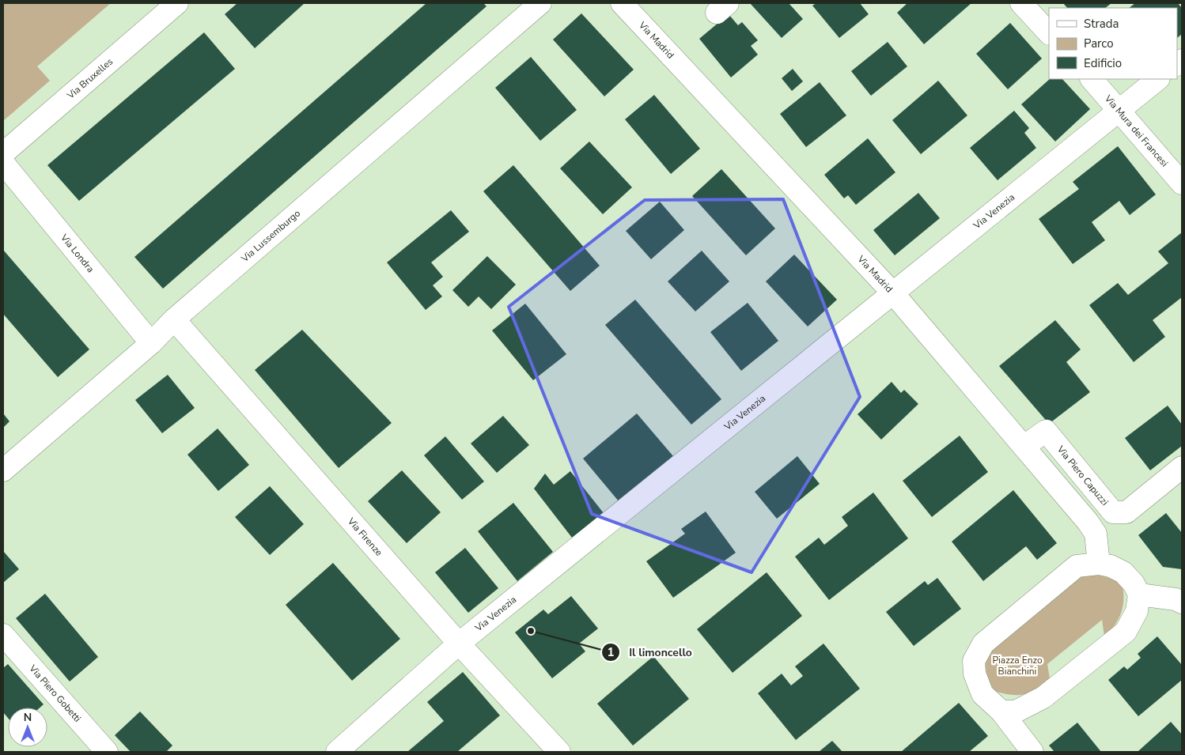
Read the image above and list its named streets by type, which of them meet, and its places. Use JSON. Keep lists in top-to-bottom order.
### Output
{
  "streets": {
    "street": [
      "Via Madrid",
      "Via Bruxelles",
      "Via Mura dei Francesi",
      "Via Venezia",
      "Via Lussemburgo",
      "Via Londra",
      "Via Piero Capuzzi",
      "Via Firenze",
      "Via Piero Gobetti"
    ]
  },
  "crossings": [
    ["Via Madrid", "Via Venezia"],
    ["Via Madrid", "Via Piero Capuzzi"],
    ["Via Mura dei Francesi", "Via Venezia"],
    ["Via Venezia", "Via Firenze"],
    ["Via Lussemburgo", "Via Londra"],
    ["Via Lussemburgo", "Via Firenze"]
  ],
  "parks": ["Piazza Enzo Bianchini"],
  "places": ["Il limoncello"],
  "legend": ["Strada", "Parco", "Edificio"],
  "north": "top"
}
